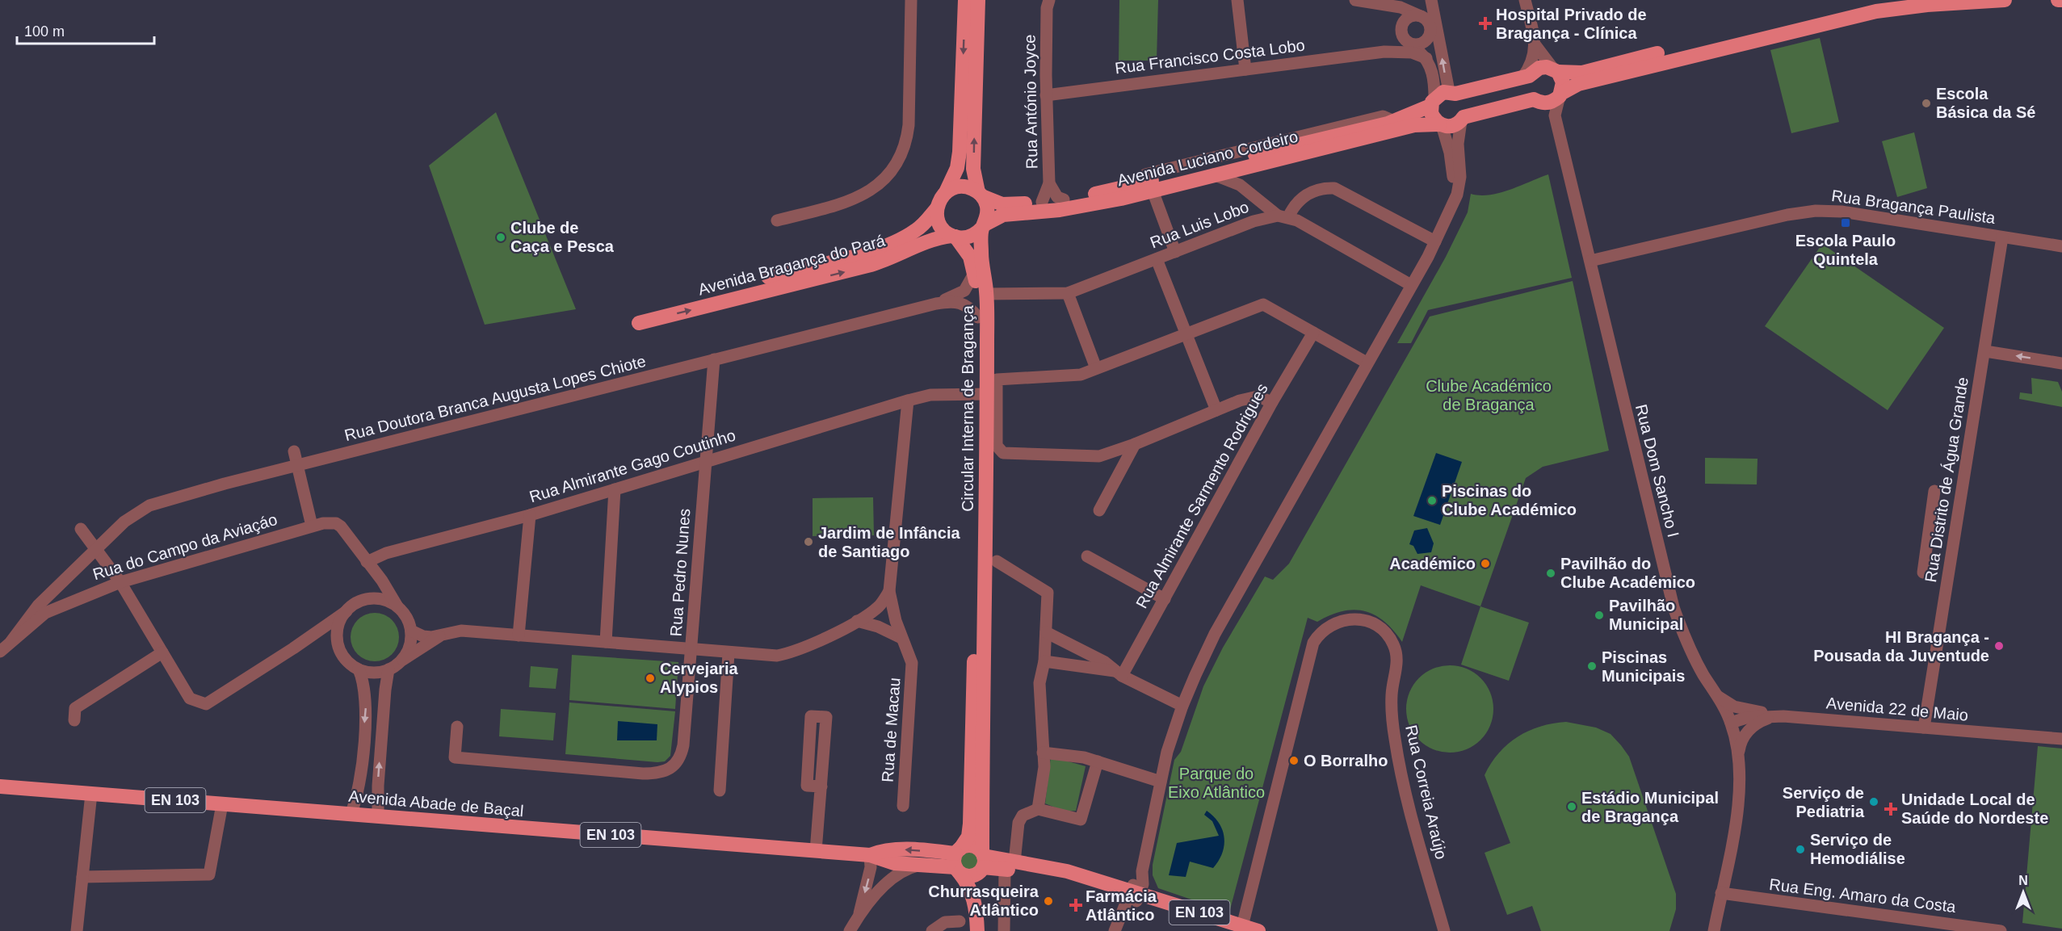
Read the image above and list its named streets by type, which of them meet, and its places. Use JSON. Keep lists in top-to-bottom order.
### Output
{
  "streets": {
    "main road": [
      "Avenida Luciano Cordeiro",
      "Avenida Bragança do Pará",
      "Circular Interna de Bragança",
      "EN 103",
      "Avenida Abade de Baçal"
    ],
    "street": [
      "Rua Francisco Costa Lobo",
      "Rua António Joyce",
      "Rua Bragança Paulista",
      "Rua Luis Lobo",
      "Rua Doutora Branca Augusta Lopes Chiote",
      "Rua Almirante Gago Coutinho",
      "Rua Dom Sancho I",
      "Rua Distrito de Água Grande",
      "Rua Almirante Sarmento Rodrigues",
      "Rua do Campo da Aviaçáo",
      "Rua Pedro Nunes",
      "Avenida 22 de Maio",
      "Rua de Macau",
      "Rua Correia Araújo",
      "Rua Eng. Amaro da Costa"
    ]
  },
  "crossings": [
    ["Rua Francisco Costa Lobo", "Rua António Joyce"],
    ["Rua António Joyce", "Avenida Luciano Cordeiro"],
    ["Avenida Luciano Cordeiro", "Avenida Bragança do Pará"],
    ["Avenida Luciano Cordeiro", "Circular Interna de Bragança"],
    ["Avenida Luciano Cordeiro", "Rua Dom Sancho I"],
    ["Rua Bragança Paulista", "Rua Dom Sancho I"],
    ["Rua Bragança Paulista", "Rua Distrito de Água Grande"],
    ["Rua Luis Lobo", "Circular Interna de Bragança"],
    ["Avenida Bragança do Pará", "Circular Interna de Bragança"],
    ["Rua Doutora Branca Augusta Lopes Chiote", "Rua do Campo da Aviaçáo"],
    ["Rua Doutora Branca Augusta Lopes Chiote", "Rua Pedro Nunes"],
    ["Circular Interna de Bragança", "Rua Almirante Gago Coutinho"],
    ["Circular Interna de Bragança", "Avenida Abade de Baçal"],
    ["Rua Almirante Gago Coutinho", "Rua do Campo da Aviaçáo"],
    ["Rua Almirante Gago Coutinho", "Rua Pedro Nunes"],
    ["Rua Almirante Gago Coutinho", "Rua de Macau"],
    ["Rua Dom Sancho I", "Avenida 22 de Maio"],
    ["Rua Dom Sancho I", "Rua Eng. Amaro da Costa"],
    ["Rua Distrito de Água Grande", "Avenida 22 de Maio"],
    ["Rua Correia Araújo", "Avenida Abade de Baçal"]
  ],
  "parks": ["Clube Académico de Bragança", "Parque do Eixo Atlântico"],
  "places": {
    "health": ["Hospital Privado de Bragança - Clínica", "Unidade Local de Saúde do Nordeste", "Farmácia Atlântico"],
    "other": [
      "Escola Básica da Sé",
      "Clube de Caça e Pesca",
      "Piscinas do Clube Académico",
      "Jardim de Infância de Santiago",
      "Académico",
      "Pavilhão do Clube Académico",
      "Pavilhão Municipal",
      "HI Bragança - Pousada da Juventude",
      "Piscinas Municipais",
      "Cervejaria Alypios",
      "O Borralho",
      "Serviço de Pediatria",
      "Estádio Municipal de Bragança",
      "Serviço de Hemodiálise",
      "Churrasqueira Atlântico"
    ],
    "transit": ["Escola Paulo Quintela"]
  },
  "scale_bar": "100 m",
  "north": "top"
}
